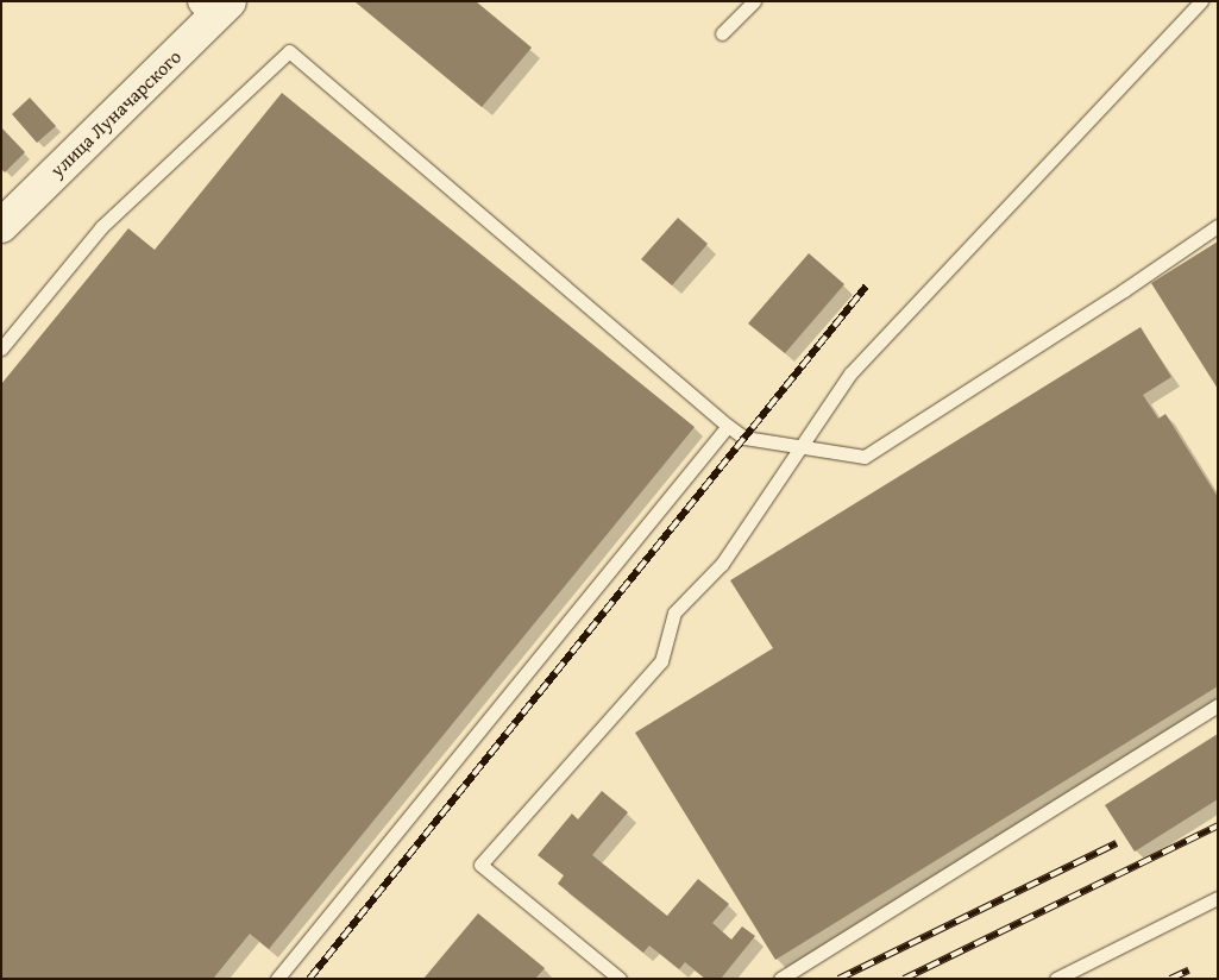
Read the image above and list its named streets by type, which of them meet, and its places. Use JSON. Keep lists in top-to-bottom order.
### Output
{
  "streets": {
    "street": ["улица Луначарского"]
  }
}
